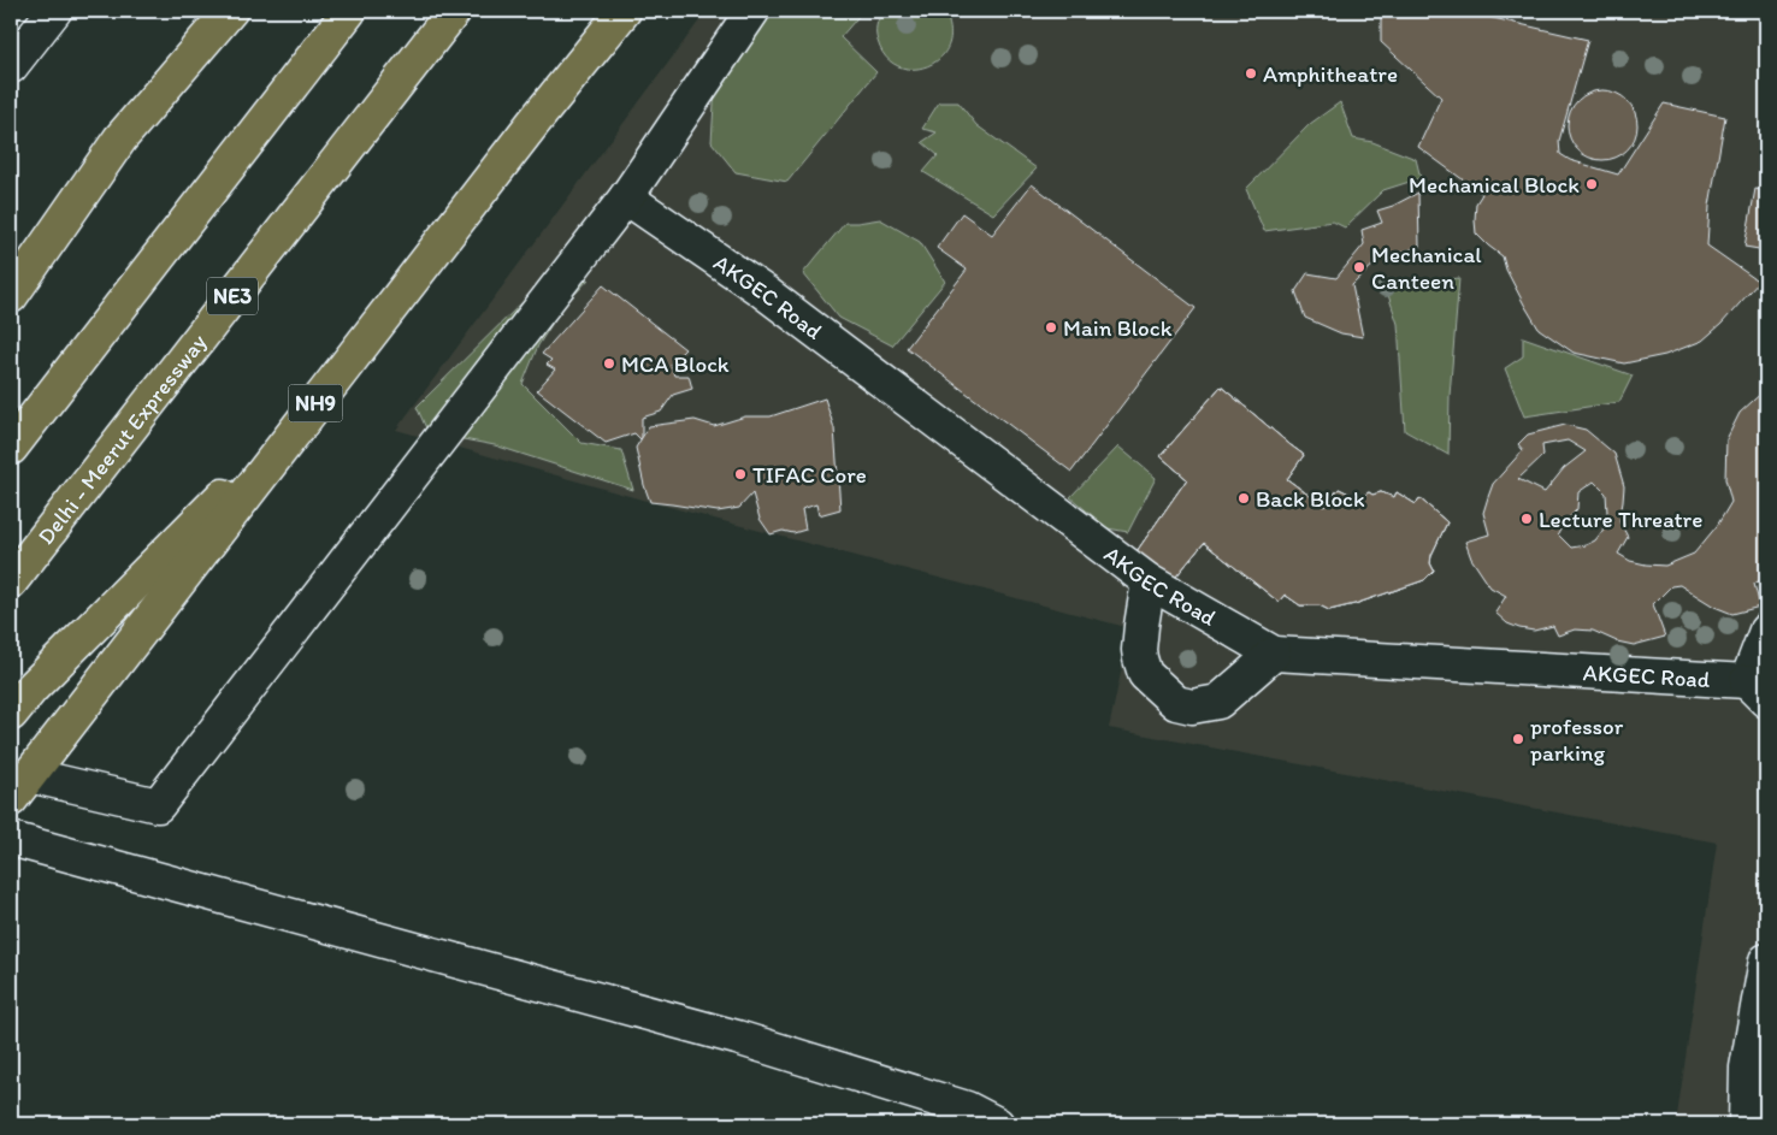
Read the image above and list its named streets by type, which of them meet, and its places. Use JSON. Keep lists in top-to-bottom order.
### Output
{
  "streets": {
    "highway": ["NE3", "NH9", "Delhi - Meerut Expressway"],
    "street": ["AKGEC Road"]
  },
  "places": [
    "Amphitheatre",
    "Mechanical Block",
    "Mechanical Canteen",
    "Main Block",
    "MCA Block",
    "TIFAC Core",
    "Back Block",
    "Lecture Threatre",
    "professor parking"
  ]
}
